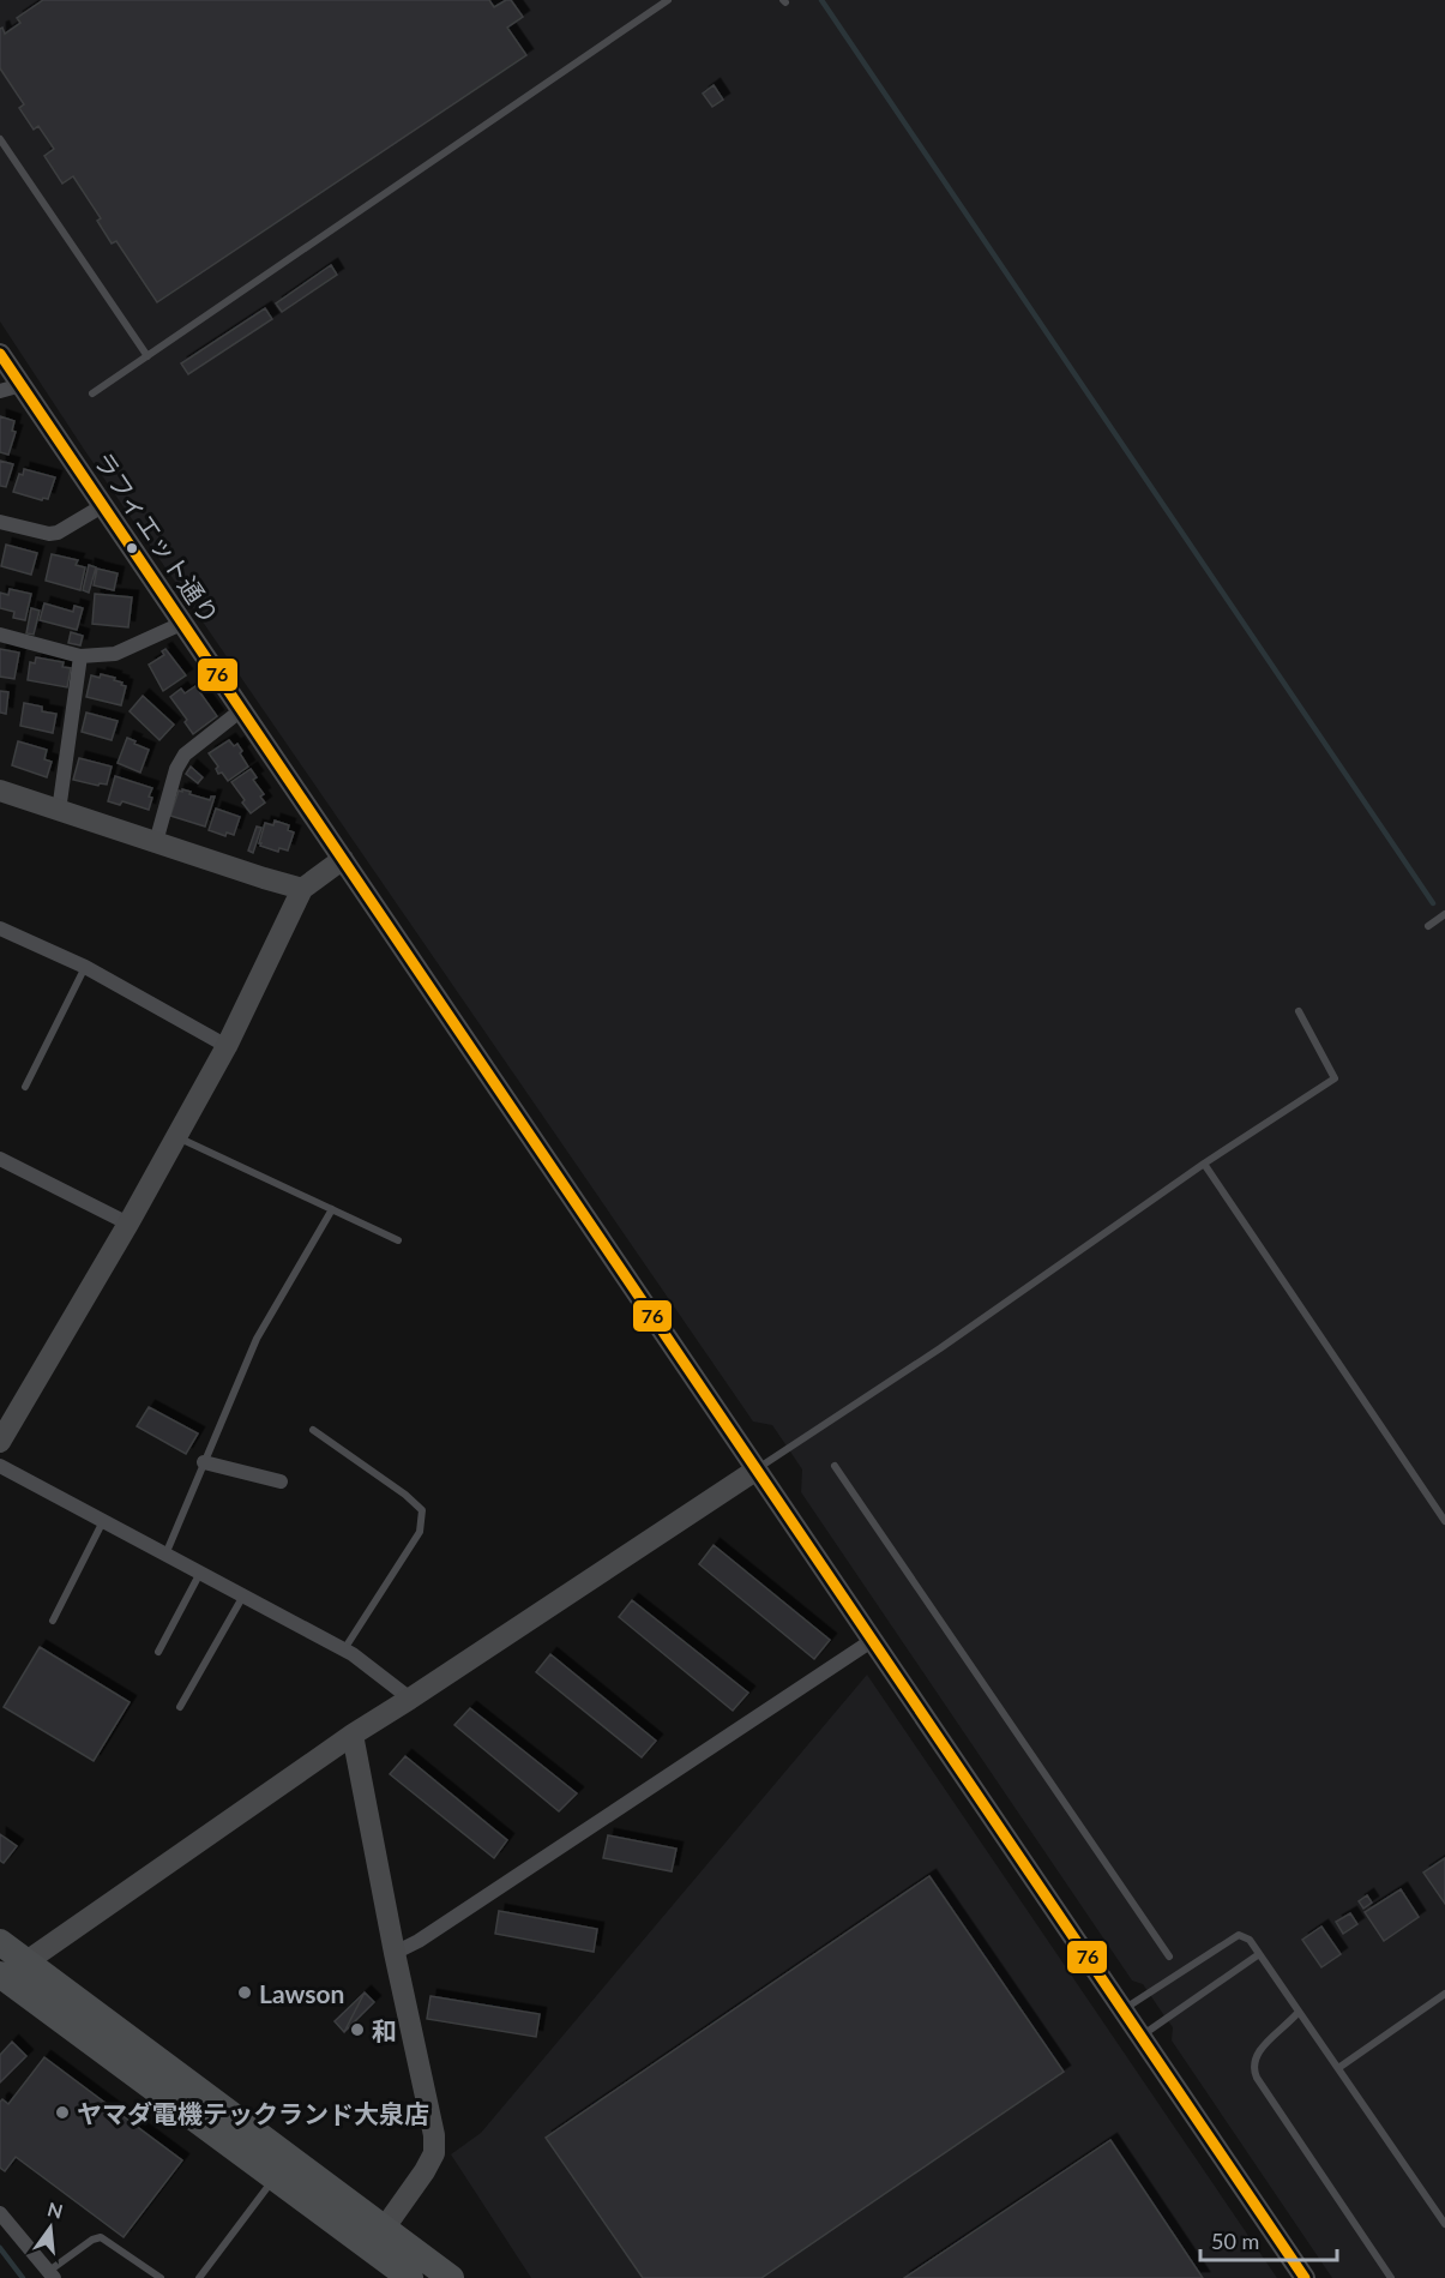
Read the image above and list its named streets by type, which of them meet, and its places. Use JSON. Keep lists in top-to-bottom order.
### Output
{
  "streets": {
    "street": ["ラフィエット通り"]
  },
  "places": ["Lawson", "和", "ヤマダ電機テックランド大泉店"],
  "lines": ["transit line 76"],
  "scale_bar": "50 m",
  "north": "top"
}
